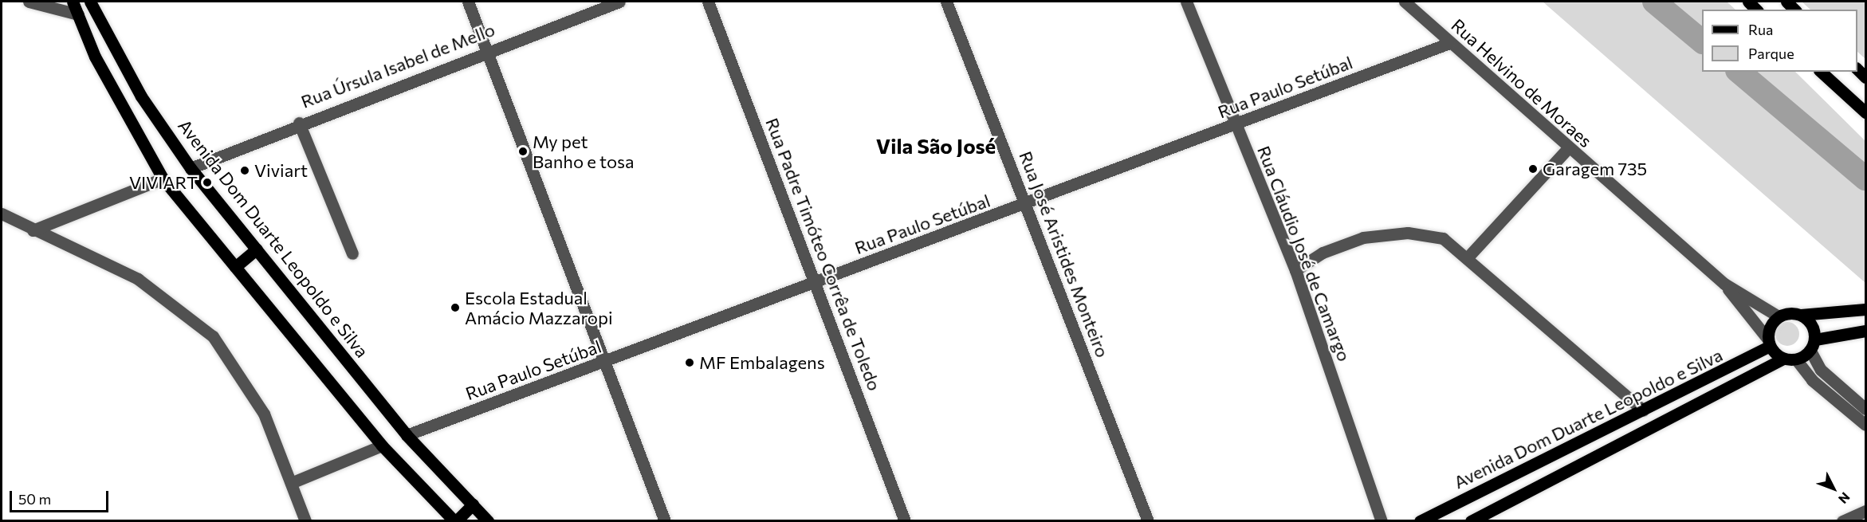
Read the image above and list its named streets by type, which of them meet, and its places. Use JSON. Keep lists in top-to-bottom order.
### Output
{
  "streets": {
    "main road": ["Avenida Dom Duarte Leopoldo e Silva"],
    "street": [
      "Rua Úrsula Isabel de Mello",
      "Rua Helvino de Moraes",
      "Rua Paulo Setúbal",
      "Rua Cláudio José de Camargo",
      "Rua Padre Timóteo Corrêa de Toledo",
      "Rua José Aristides Monteiro"
    ]
  },
  "crossings": [
    ["Rua Úrsula Isabel de Mello", "Avenida Dom Duarte Leopoldo e Silva"],
    ["Rua Helvino de Moraes", "Rua Paulo Setúbal"],
    ["Rua Helvino de Moraes", "Avenida Dom Duarte Leopoldo e Silva"],
    ["Rua Paulo Setúbal", "Avenida Dom Duarte Leopoldo e Silva"],
    ["Rua Paulo Setúbal", "Rua Cláudio José de Camargo"],
    ["Rua Paulo Setúbal", "Rua Padre Timóteo Corrêa de Toledo"],
    ["Rua Paulo Setúbal", "Rua José Aristides Monteiro"]
  ],
  "districts": ["Vila São José"],
  "places": [
    "My pet Banho e tosa",
    "Garagem 735",
    "Viviart",
    "VIVIART",
    "Escola Estadual Amácio Mazzaropi",
    "MF Embalagens"
  ],
  "legend": ["Rua", "Parque"],
  "scale_bar": "50 m",
  "north": "bottom right"
}
